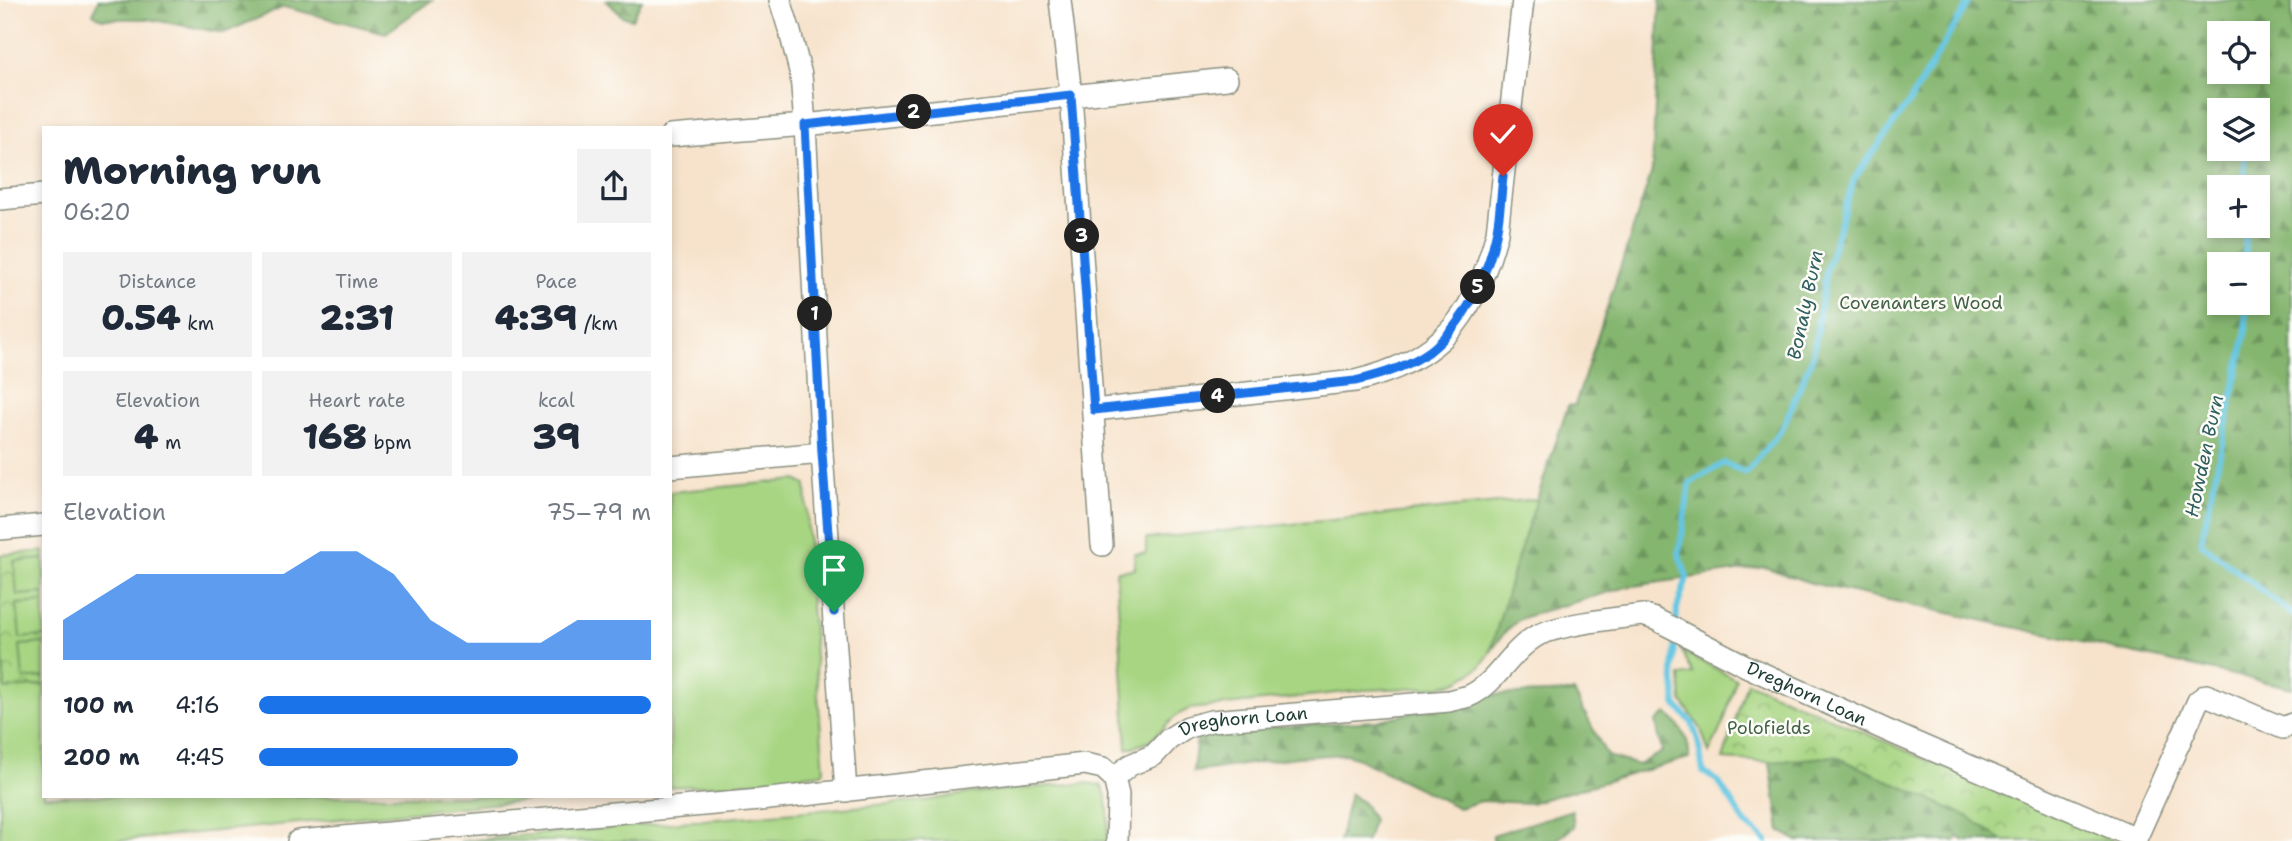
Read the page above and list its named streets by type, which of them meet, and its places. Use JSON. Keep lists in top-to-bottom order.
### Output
{
  "streets": {
    "street": ["Dreghorn Loan"]
  },
  "water": ["Bonaly Burn", "Howden Burn"],
  "parks": ["Covenanters Wood", "Polofields"],
  "page": {
    "map_buttons": ["+", "−"],
    "pins": [
      "2",
      "3",
      "5",
      "1",
      "4"
    ],
    "heading": ["Morning run", "06:20"],
    "stats": [
      ["Distance", "0.54 km"],
      ["Time", "2:31"],
      ["Pace", "4:39 /km"],
      ["Elevation", "4 m"],
      ["Heart rate", "168 bpm"],
      ["kcal", "39"]
    ],
    "chart": ["Elevation", "75–79 m"],
    "list": [
      {
        "name": "100 m",
        "note": "4:16"
      },
      {
        "name": "200 m",
        "note": "4:45"
      }
    ]
  }
}
